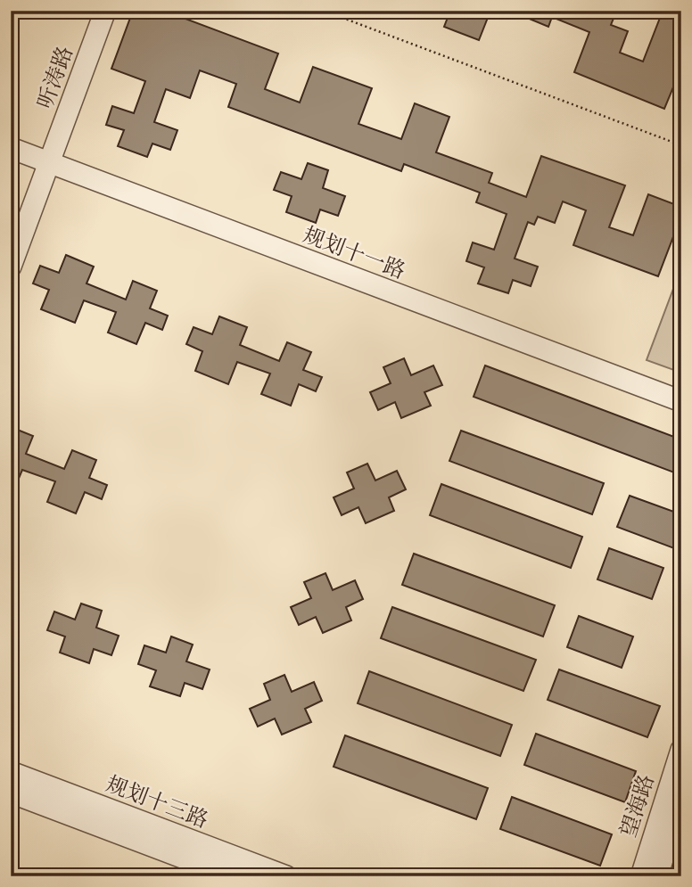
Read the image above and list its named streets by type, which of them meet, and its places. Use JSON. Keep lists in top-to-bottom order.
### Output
{
  "streets": {
    "street": [
      "听涛路",
      "规划十一路",
      "规划十三路",
      "望海路"
    ]
  },
  "crossings": [
    ["听涛路", "规划十一路"]
  ]
}
